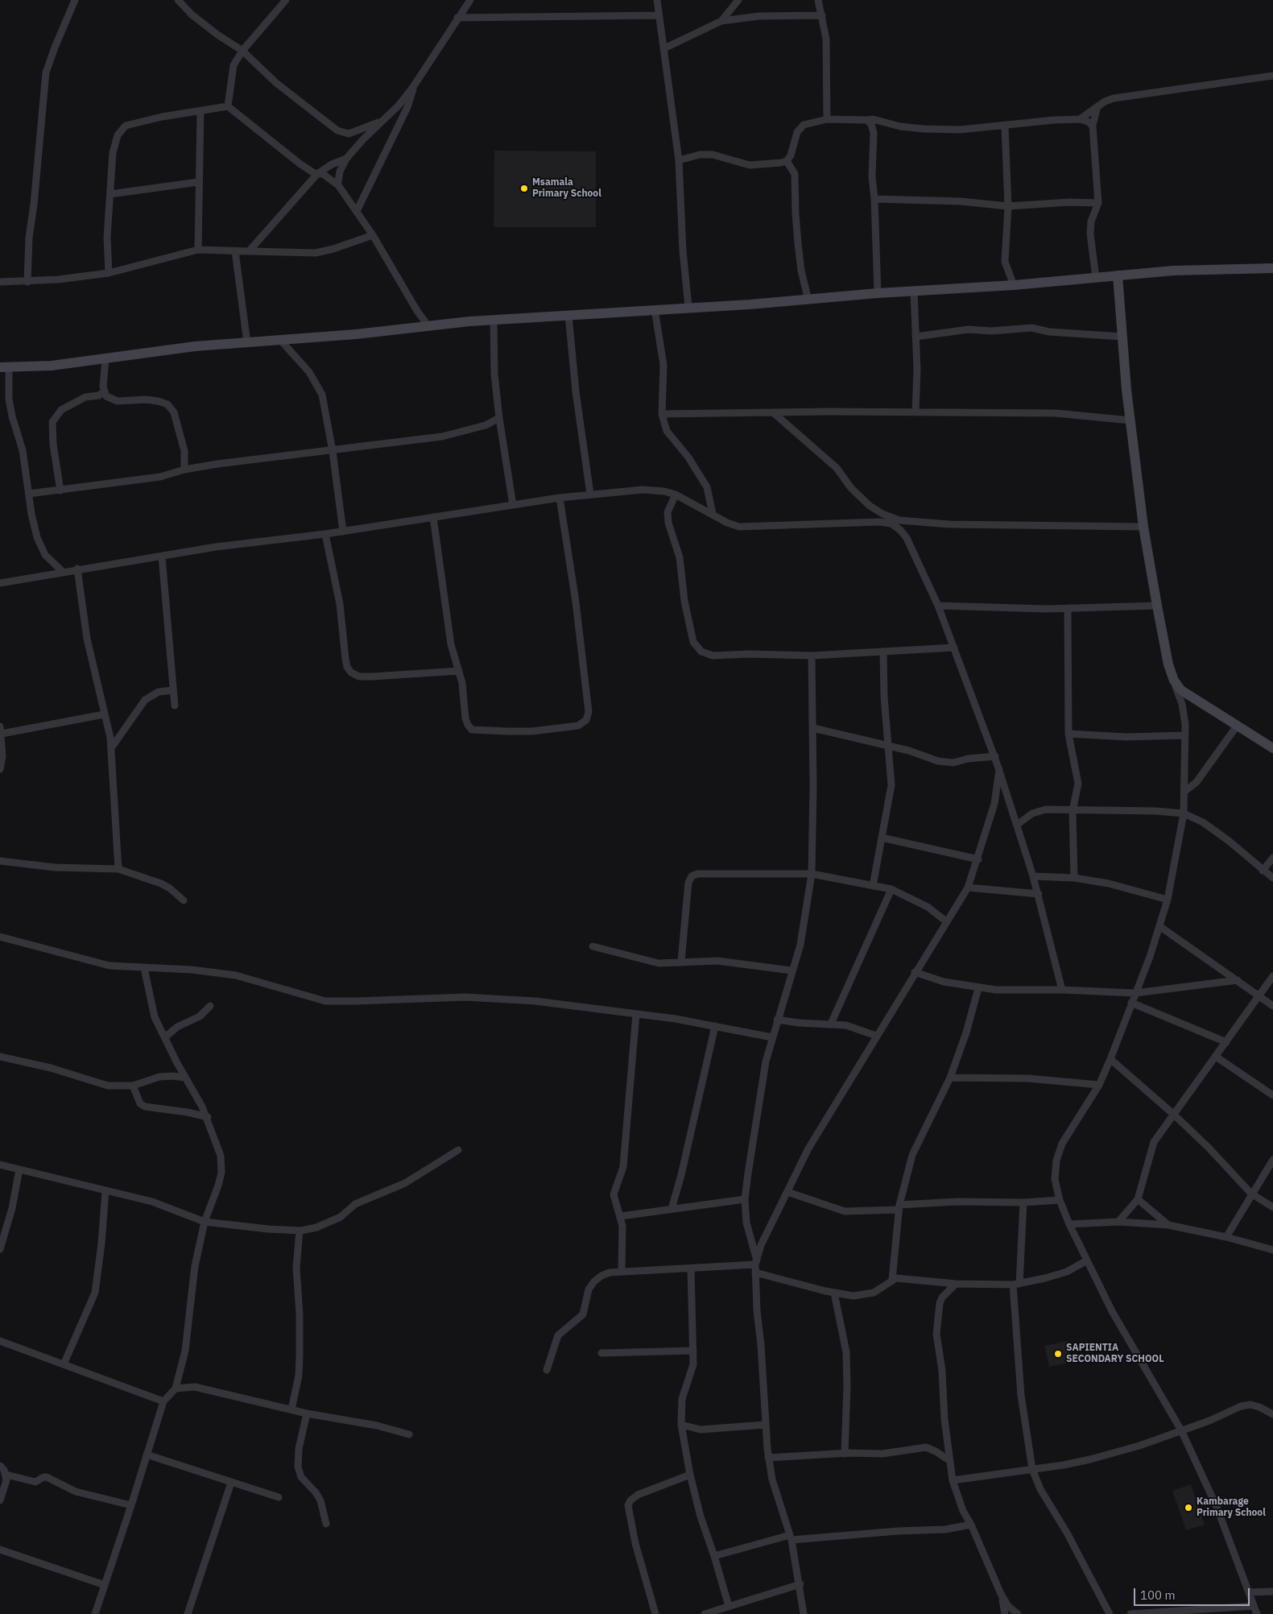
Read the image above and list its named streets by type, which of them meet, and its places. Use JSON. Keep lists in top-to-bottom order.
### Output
{
  "places": ["Msamala Primary School", "SAPIENTIA SECONDARY SCHOOL", "Kambarage Primary School"],
  "scale_bar": "100 m"
}
